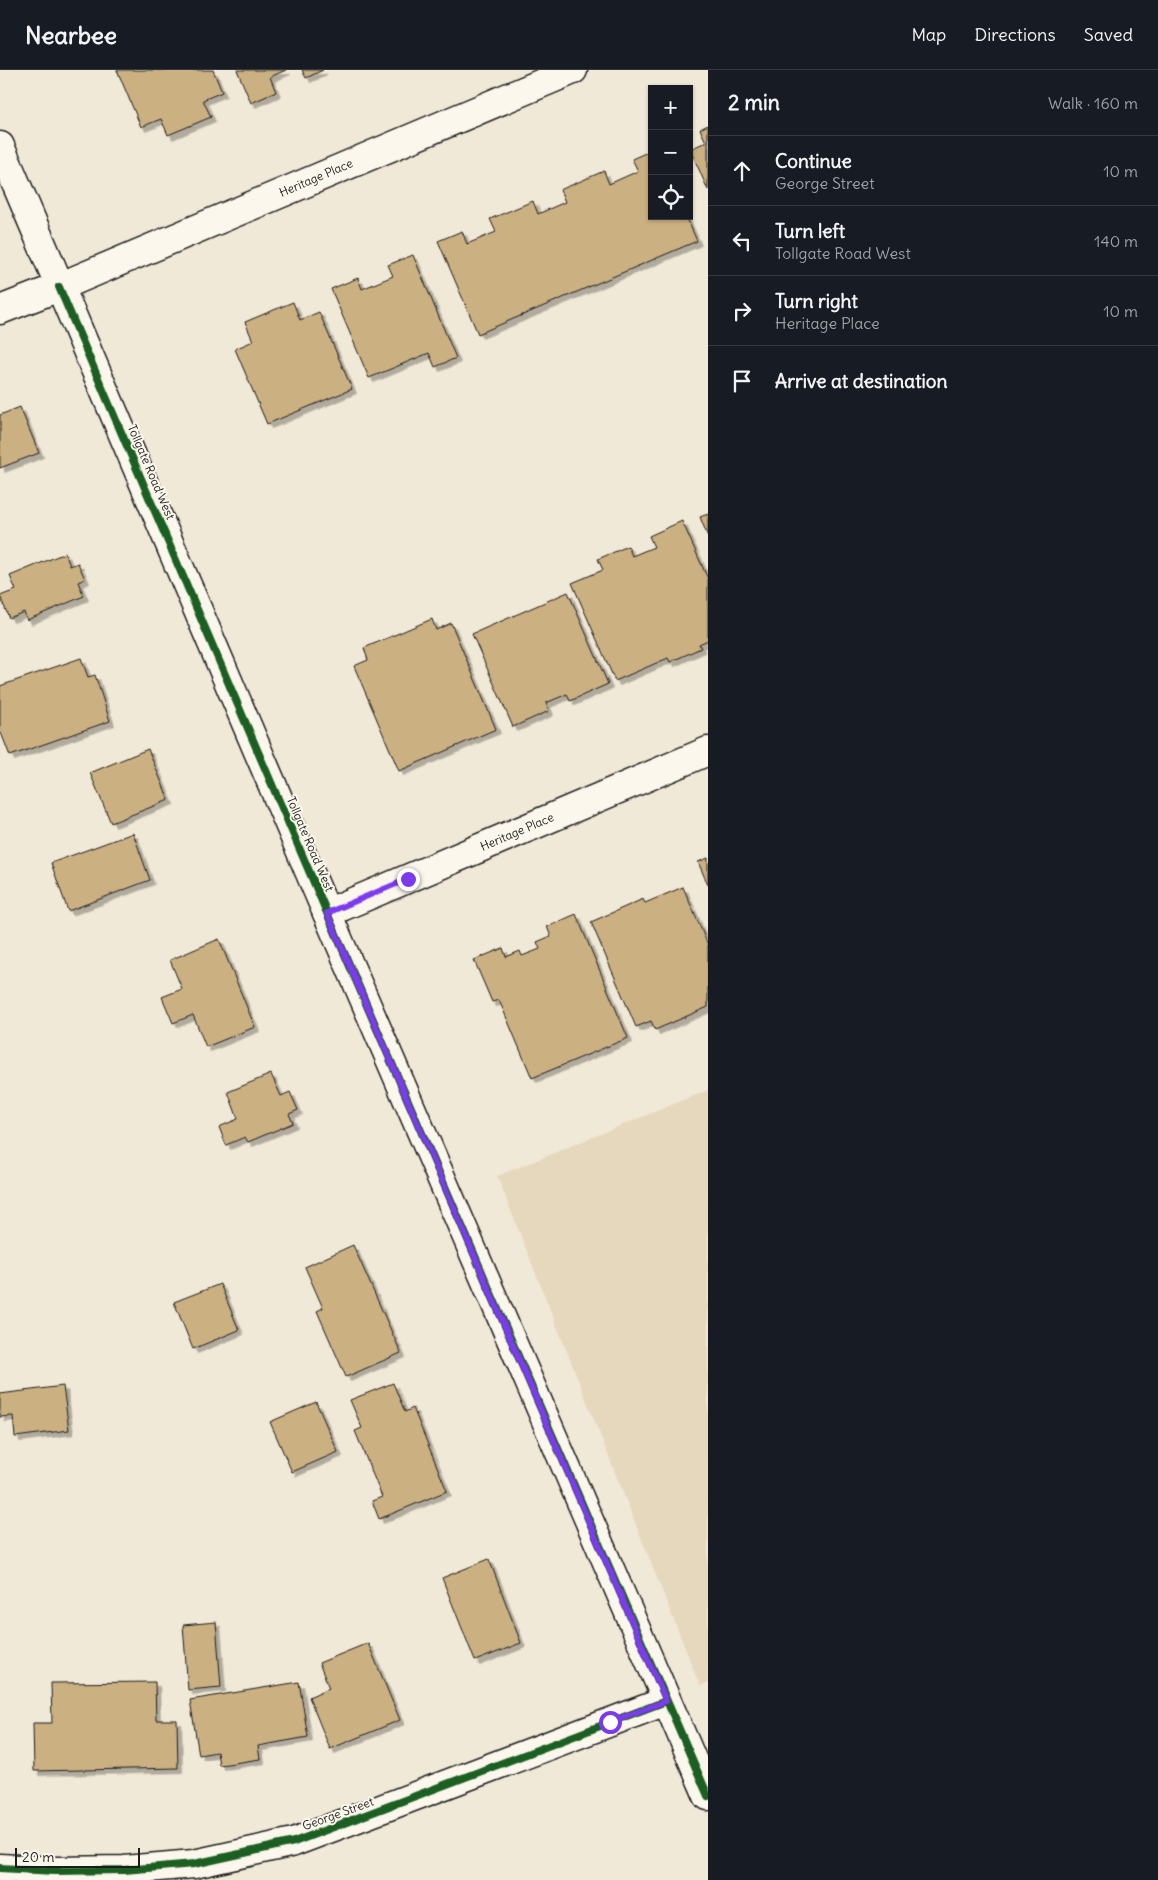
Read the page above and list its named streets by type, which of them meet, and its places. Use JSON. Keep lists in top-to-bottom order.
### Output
{
  "streets": {
    "street": ["Heritage Place", "Tollgate Road West", "George Street"]
  },
  "crossings": [
    ["Heritage Place", "Tollgate Road West"],
    ["Tollgate Road West", "George Street"]
  ],
  "scale_bar": "20 m",
  "page": {
    "header": "Nearbee",
    "nav": ["Map", "Directions", "Saved"],
    "heading": ["2 min", "Walk · 160 m"],
    "map_buttons": ["+", "−"],
    "list": [
      ["Continue", "George Street", "10 m"],
      ["Turn left", "Tollgate Road West", "140 m"],
      ["Turn right", "Heritage Place", "10 m"],
      "Arrive at destination"
    ],
    "scale": "20 m"
  }
}
